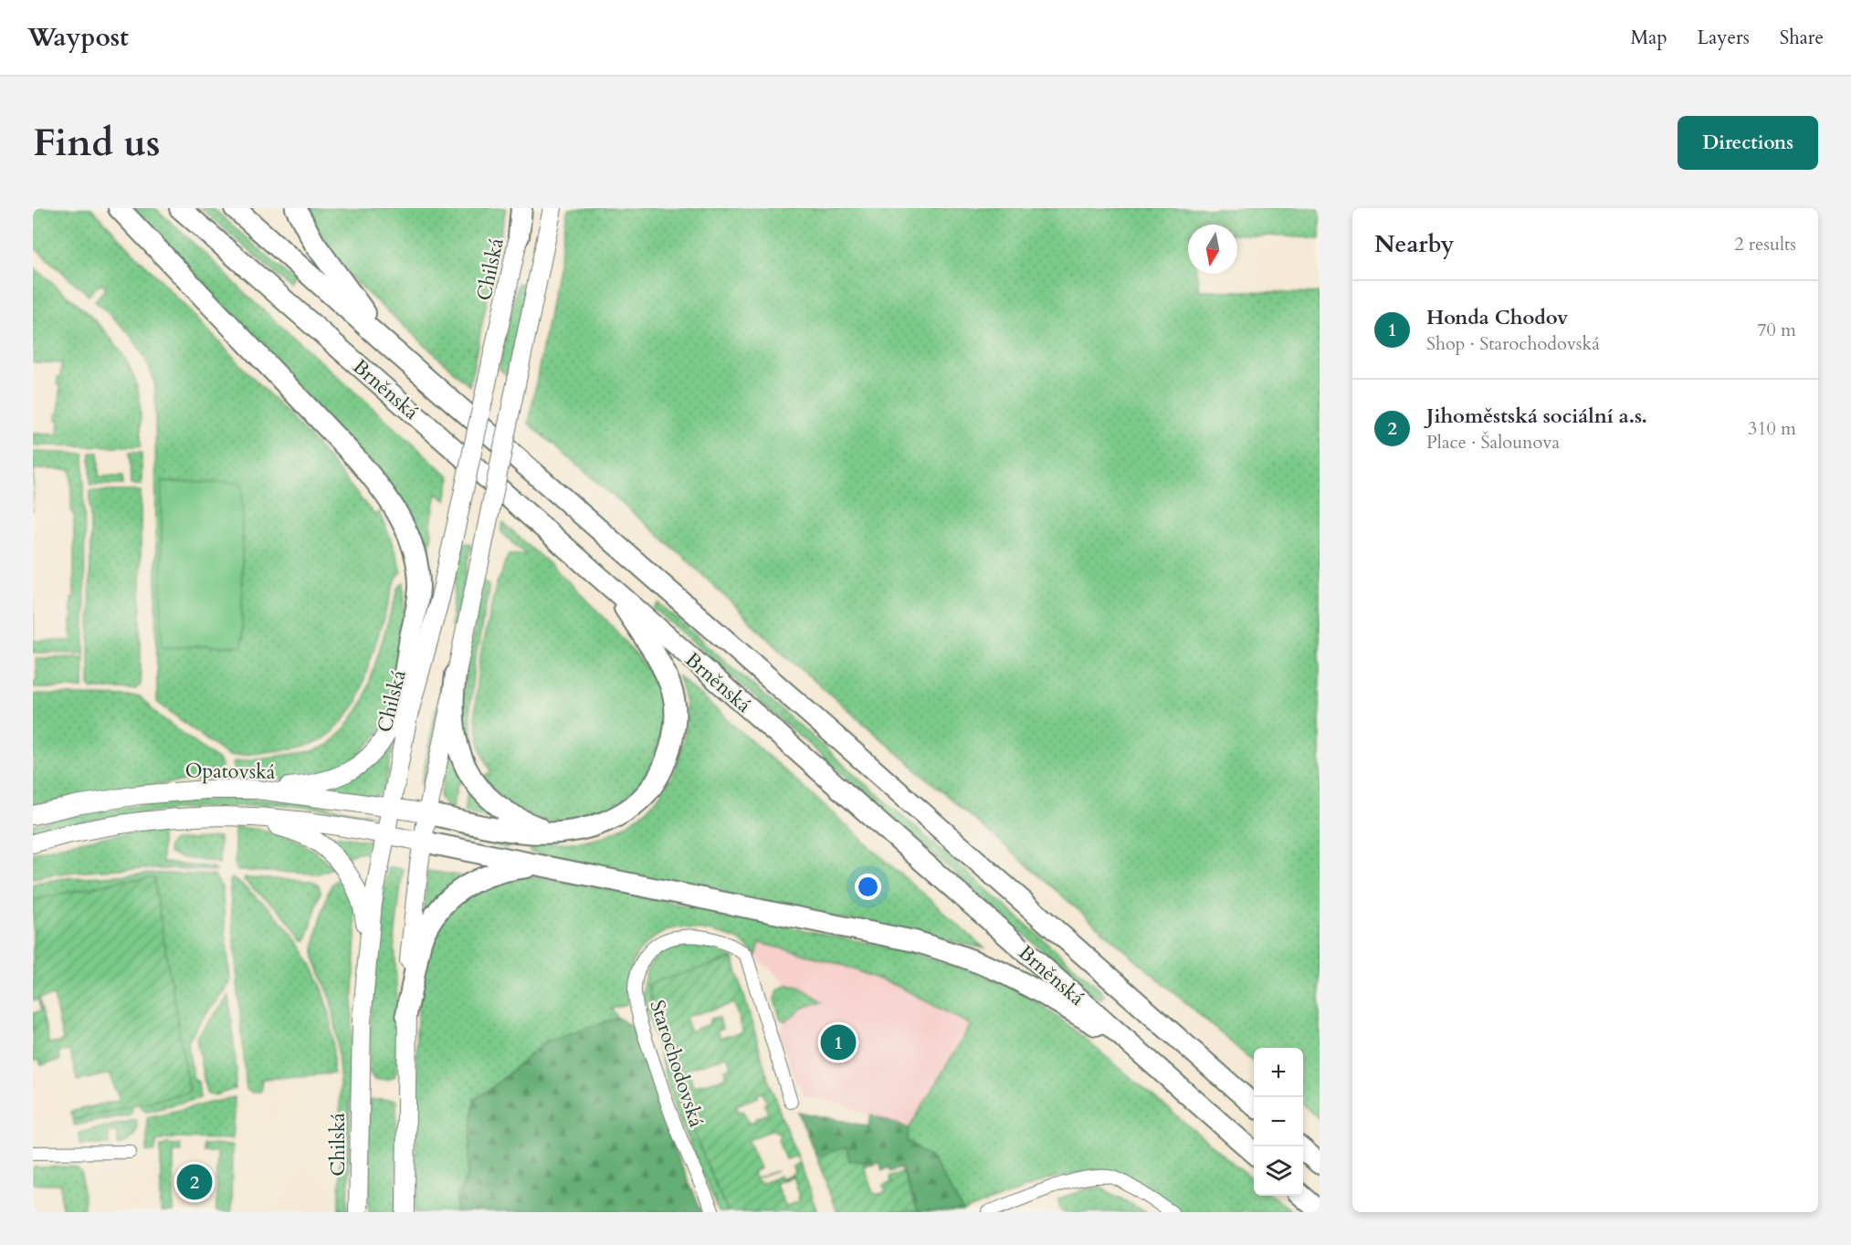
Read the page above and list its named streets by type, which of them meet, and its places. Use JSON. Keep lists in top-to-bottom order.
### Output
{
  "streets": {
    "highway": ["Brněnská"],
    "main road": ["Chilská", "Opatovská"],
    "street": ["Starochodovská"]
  },
  "crossings": [
    ["Chilská", "Opatovská"]
  ],
  "north": "bottom",
  "page": {
    "header": "Waypost",
    "nav": ["Map", "Layers", "Share"],
    "buttons": "Directions",
    "title": "Find us",
    "heading": ["Nearby", "2 results"],
    "list": [
      {
        "mark": "1",
        "name": "Honda Chodov",
        "note": "Shop · Starochodovská",
        "value": "70 m"
      },
      {
        "mark": "2",
        "name": "Jihoměstská sociální a.s.",
        "note": "Place · Šalounova",
        "value": "310 m"
      }
    ],
    "pins": ["1", "2"],
    "map_buttons": ["+", "−"]
  }
}
